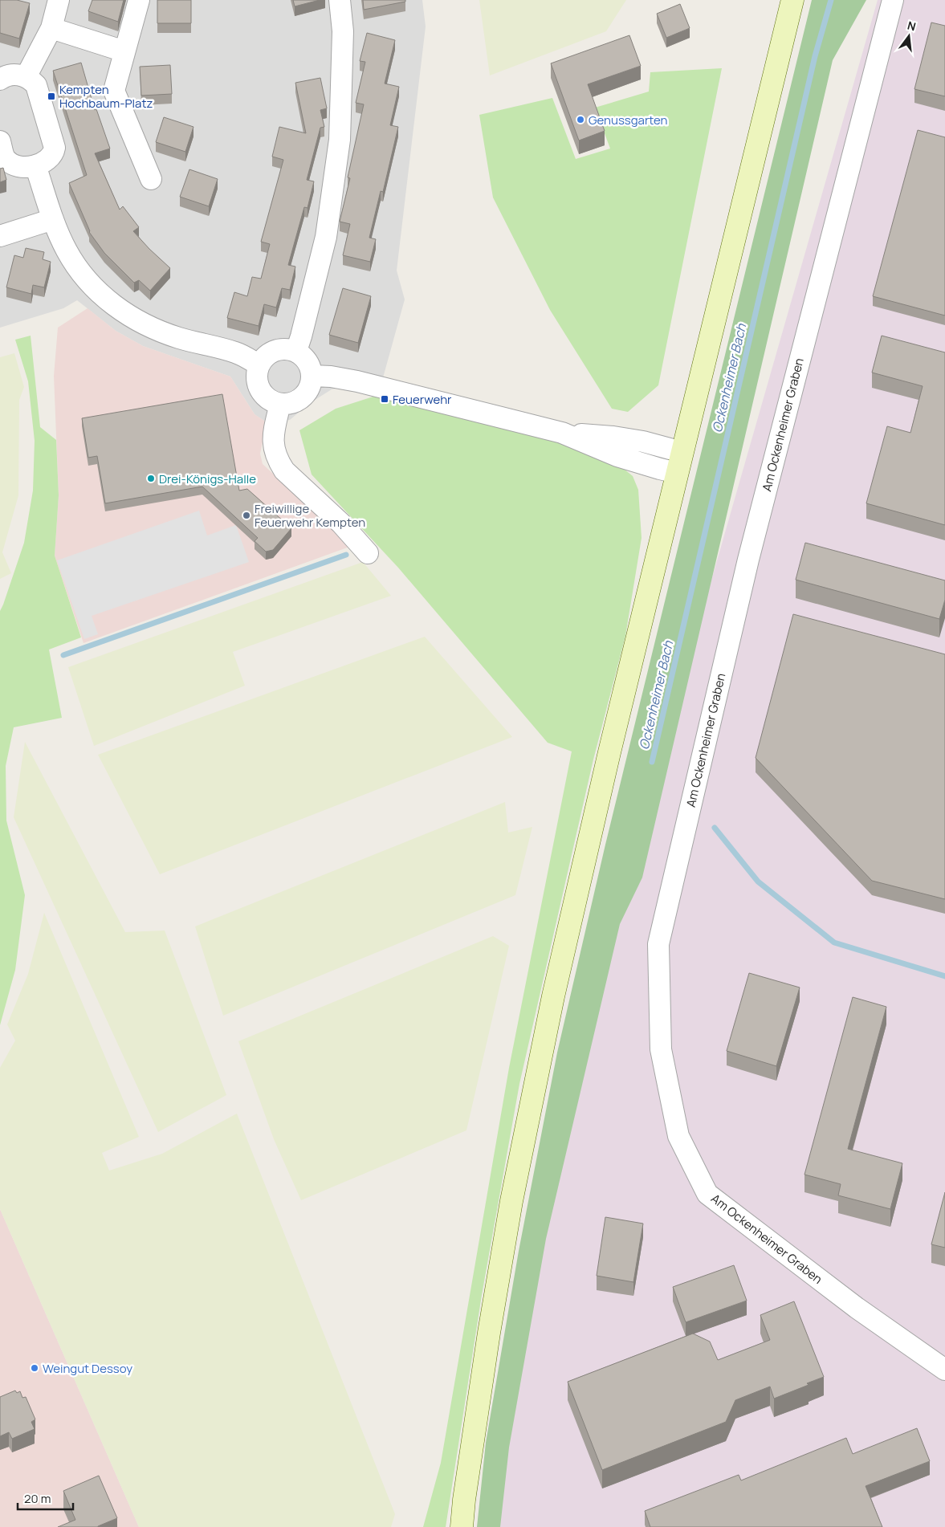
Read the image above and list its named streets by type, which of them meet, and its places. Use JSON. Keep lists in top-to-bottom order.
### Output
{
  "streets": {
    "street": ["Am Ockenheimer Graben"]
  },
  "water": ["Ockenheimer Bach"],
  "places": {
    "transit": ["Kempten Hochbaum-Platz", "Feuerwehr"],
    "other": [
      "Genussgarten",
      "Drei-Königs-Halle",
      "Freiwillige Feuerwehr Kempten",
      "Weingut Dessoy"
    ]
  },
  "scale_bar": "20 m",
  "north": "top"
}
